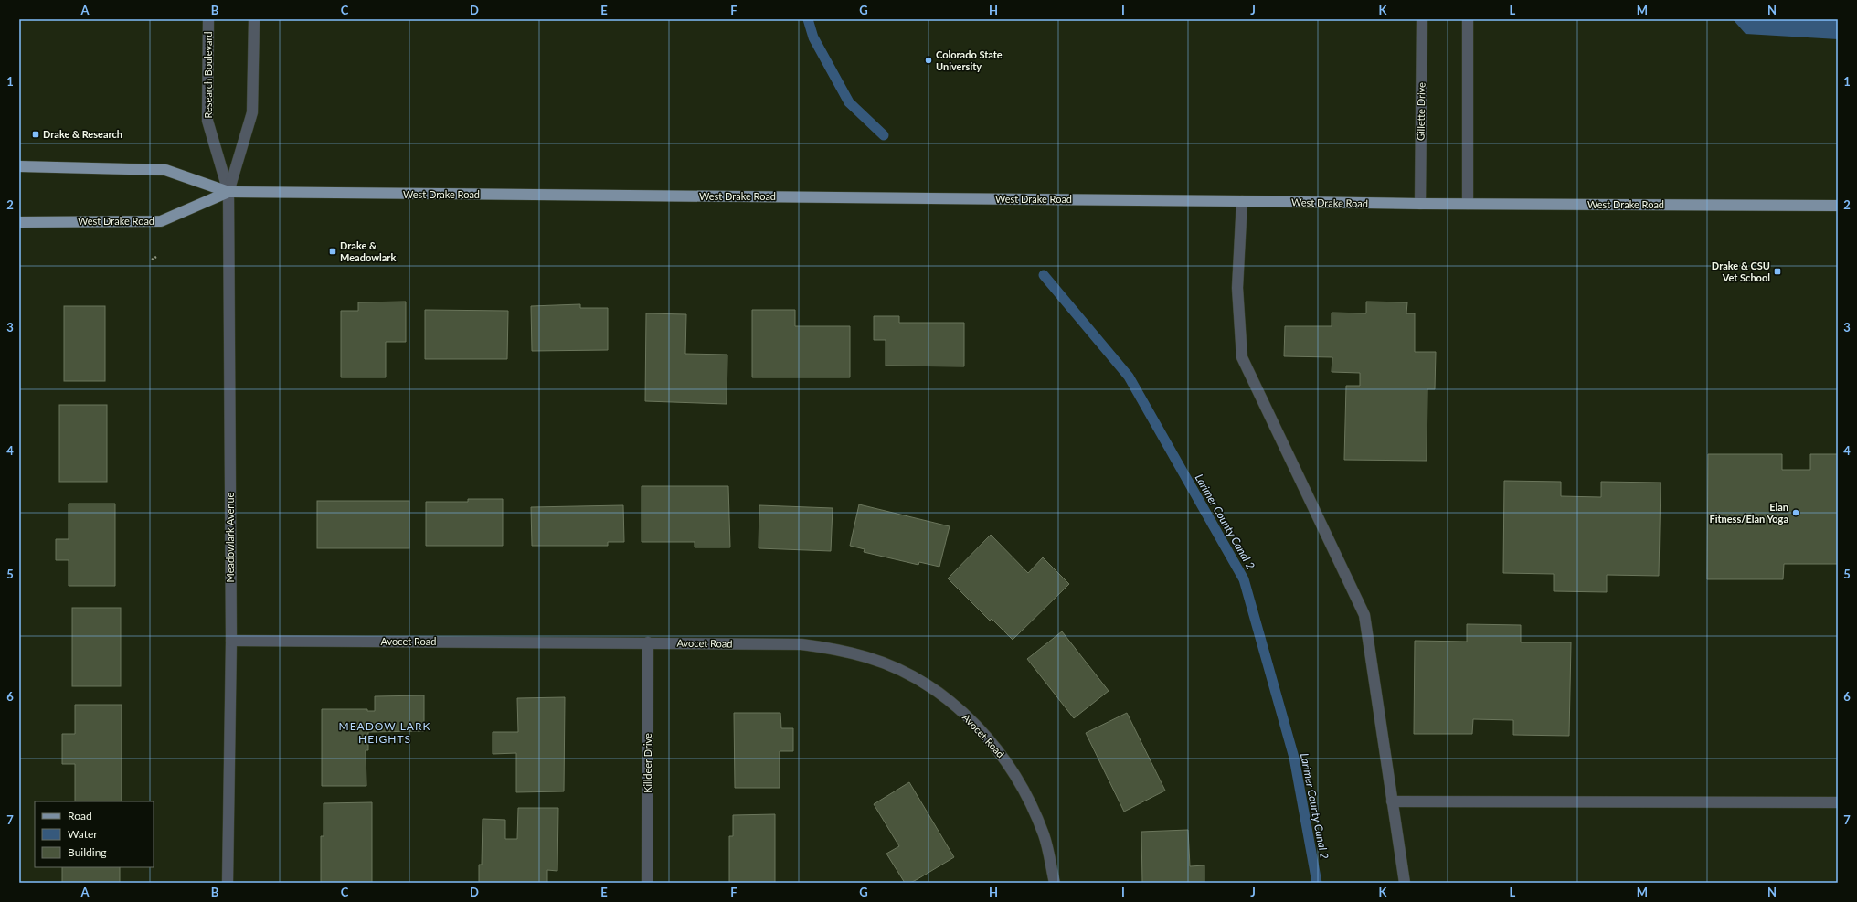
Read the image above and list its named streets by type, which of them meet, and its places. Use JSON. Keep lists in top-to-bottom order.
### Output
{
  "streets": {
    "main road": ["West Drake Road"],
    "street": [
      "Research Boulevard",
      "Gillette Drive",
      "Meadowlark Avenue",
      "Avocet Road",
      "Killdeer Drive"
    ]
  },
  "crossings": [
    ["Research Boulevard", "West Drake Road"],
    ["Research Boulevard", "Meadowlark Avenue"],
    ["Gillette Drive", "West Drake Road"],
    ["West Drake Road", "Meadowlark Avenue"],
    ["Meadowlark Avenue", "Avocet Road"],
    ["Avocet Road", "Killdeer Drive"]
  ],
  "districts": ["MEADOW LARK HEIGHTS"],
  "water": ["Larimer County Canal 2"],
  "places": {
    "other": ["Colorado State University", "Elan Fitness/Elan Yoga"],
    "transit": ["Drake & Research", "Drake & Meadowlark", "Drake & CSU Vet School"]
  },
  "legend": ["Road", "Water", "Building"],
  "grid": {
    "columns": [
      "A",
      "B",
      "C",
      "D",
      "E",
      "F",
      "G",
      "H",
      "I",
      "J",
      "K",
      "L",
      "M",
      "N"
    ],
    "rows": [
      "1",
      "2",
      "3",
      "4",
      "5",
      "6",
      "7"
    ]
  }
}
